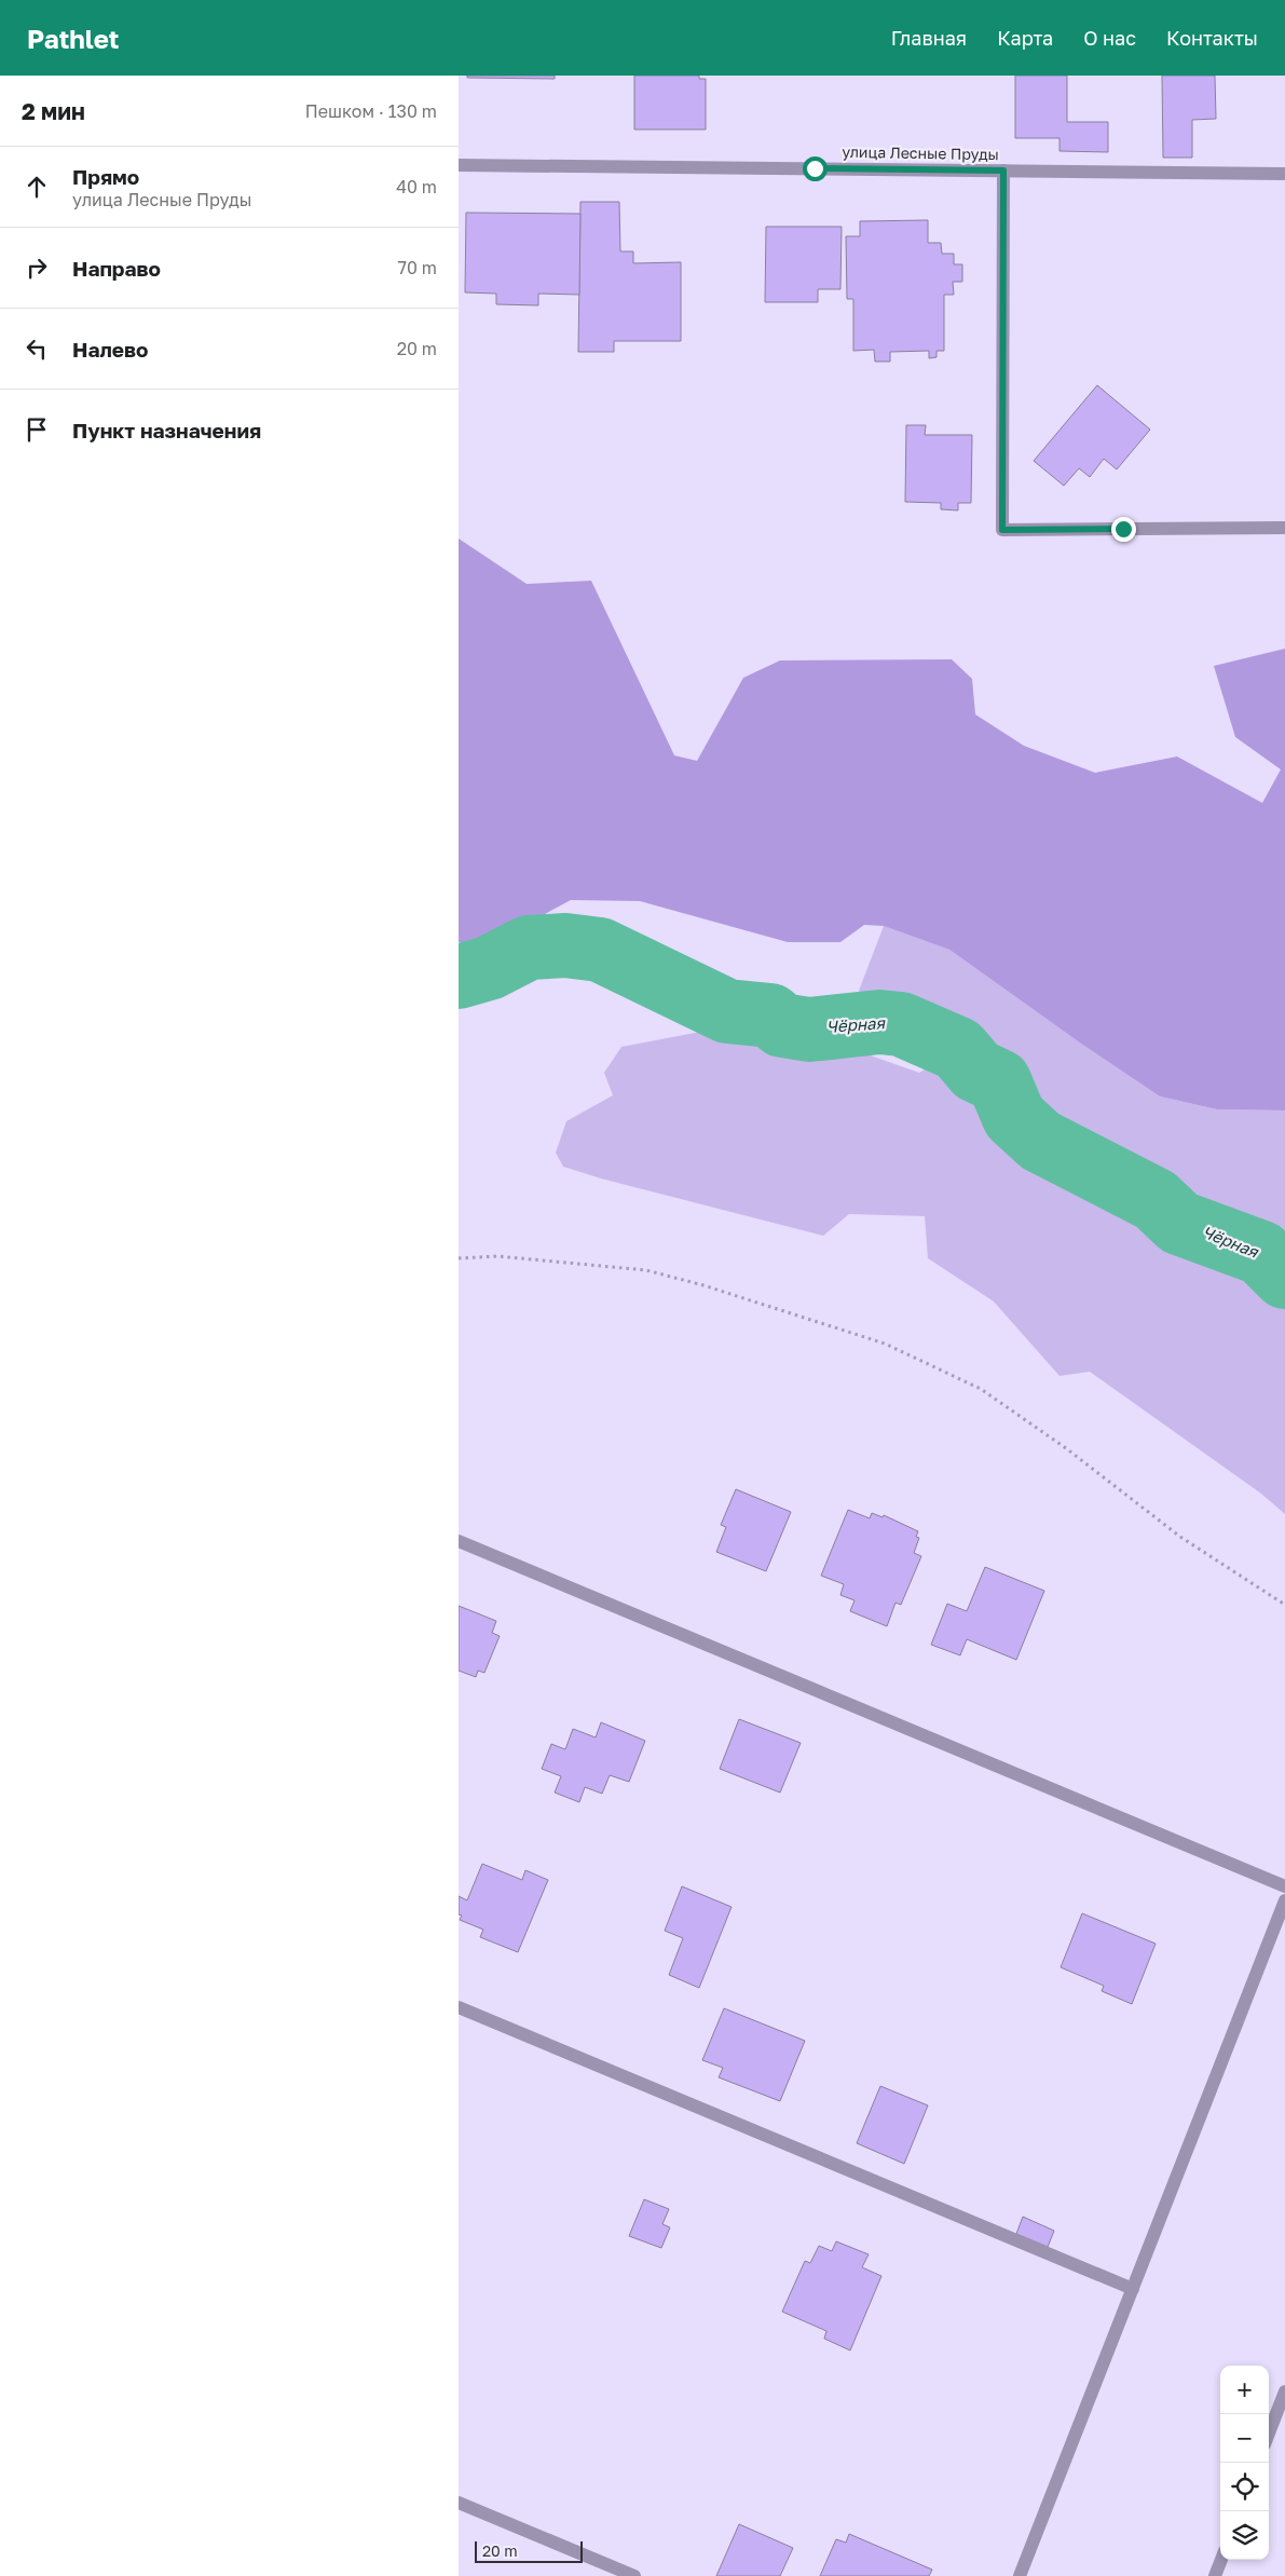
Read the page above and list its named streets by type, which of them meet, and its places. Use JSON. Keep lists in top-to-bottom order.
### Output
{
  "streets": {
    "street": ["улица Лесные Пруды"]
  },
  "water": ["Чёрная"],
  "scale_bar": "20 m",
  "page": {
    "header": "Pathlet",
    "nav": [
      "Главная",
      "Карта",
      "О нас",
      "Контакты"
    ],
    "heading": ["2 мин", "Пешком · 130 m"],
    "list": [
      ["Прямо", "улица Лесные Пруды", "40 m"],
      ["Направо", "70 m"],
      ["Налево", "20 m"],
      "Пункт назначения"
    ],
    "map_buttons": ["+", "−"],
    "scale": "20 m"
  }
}
